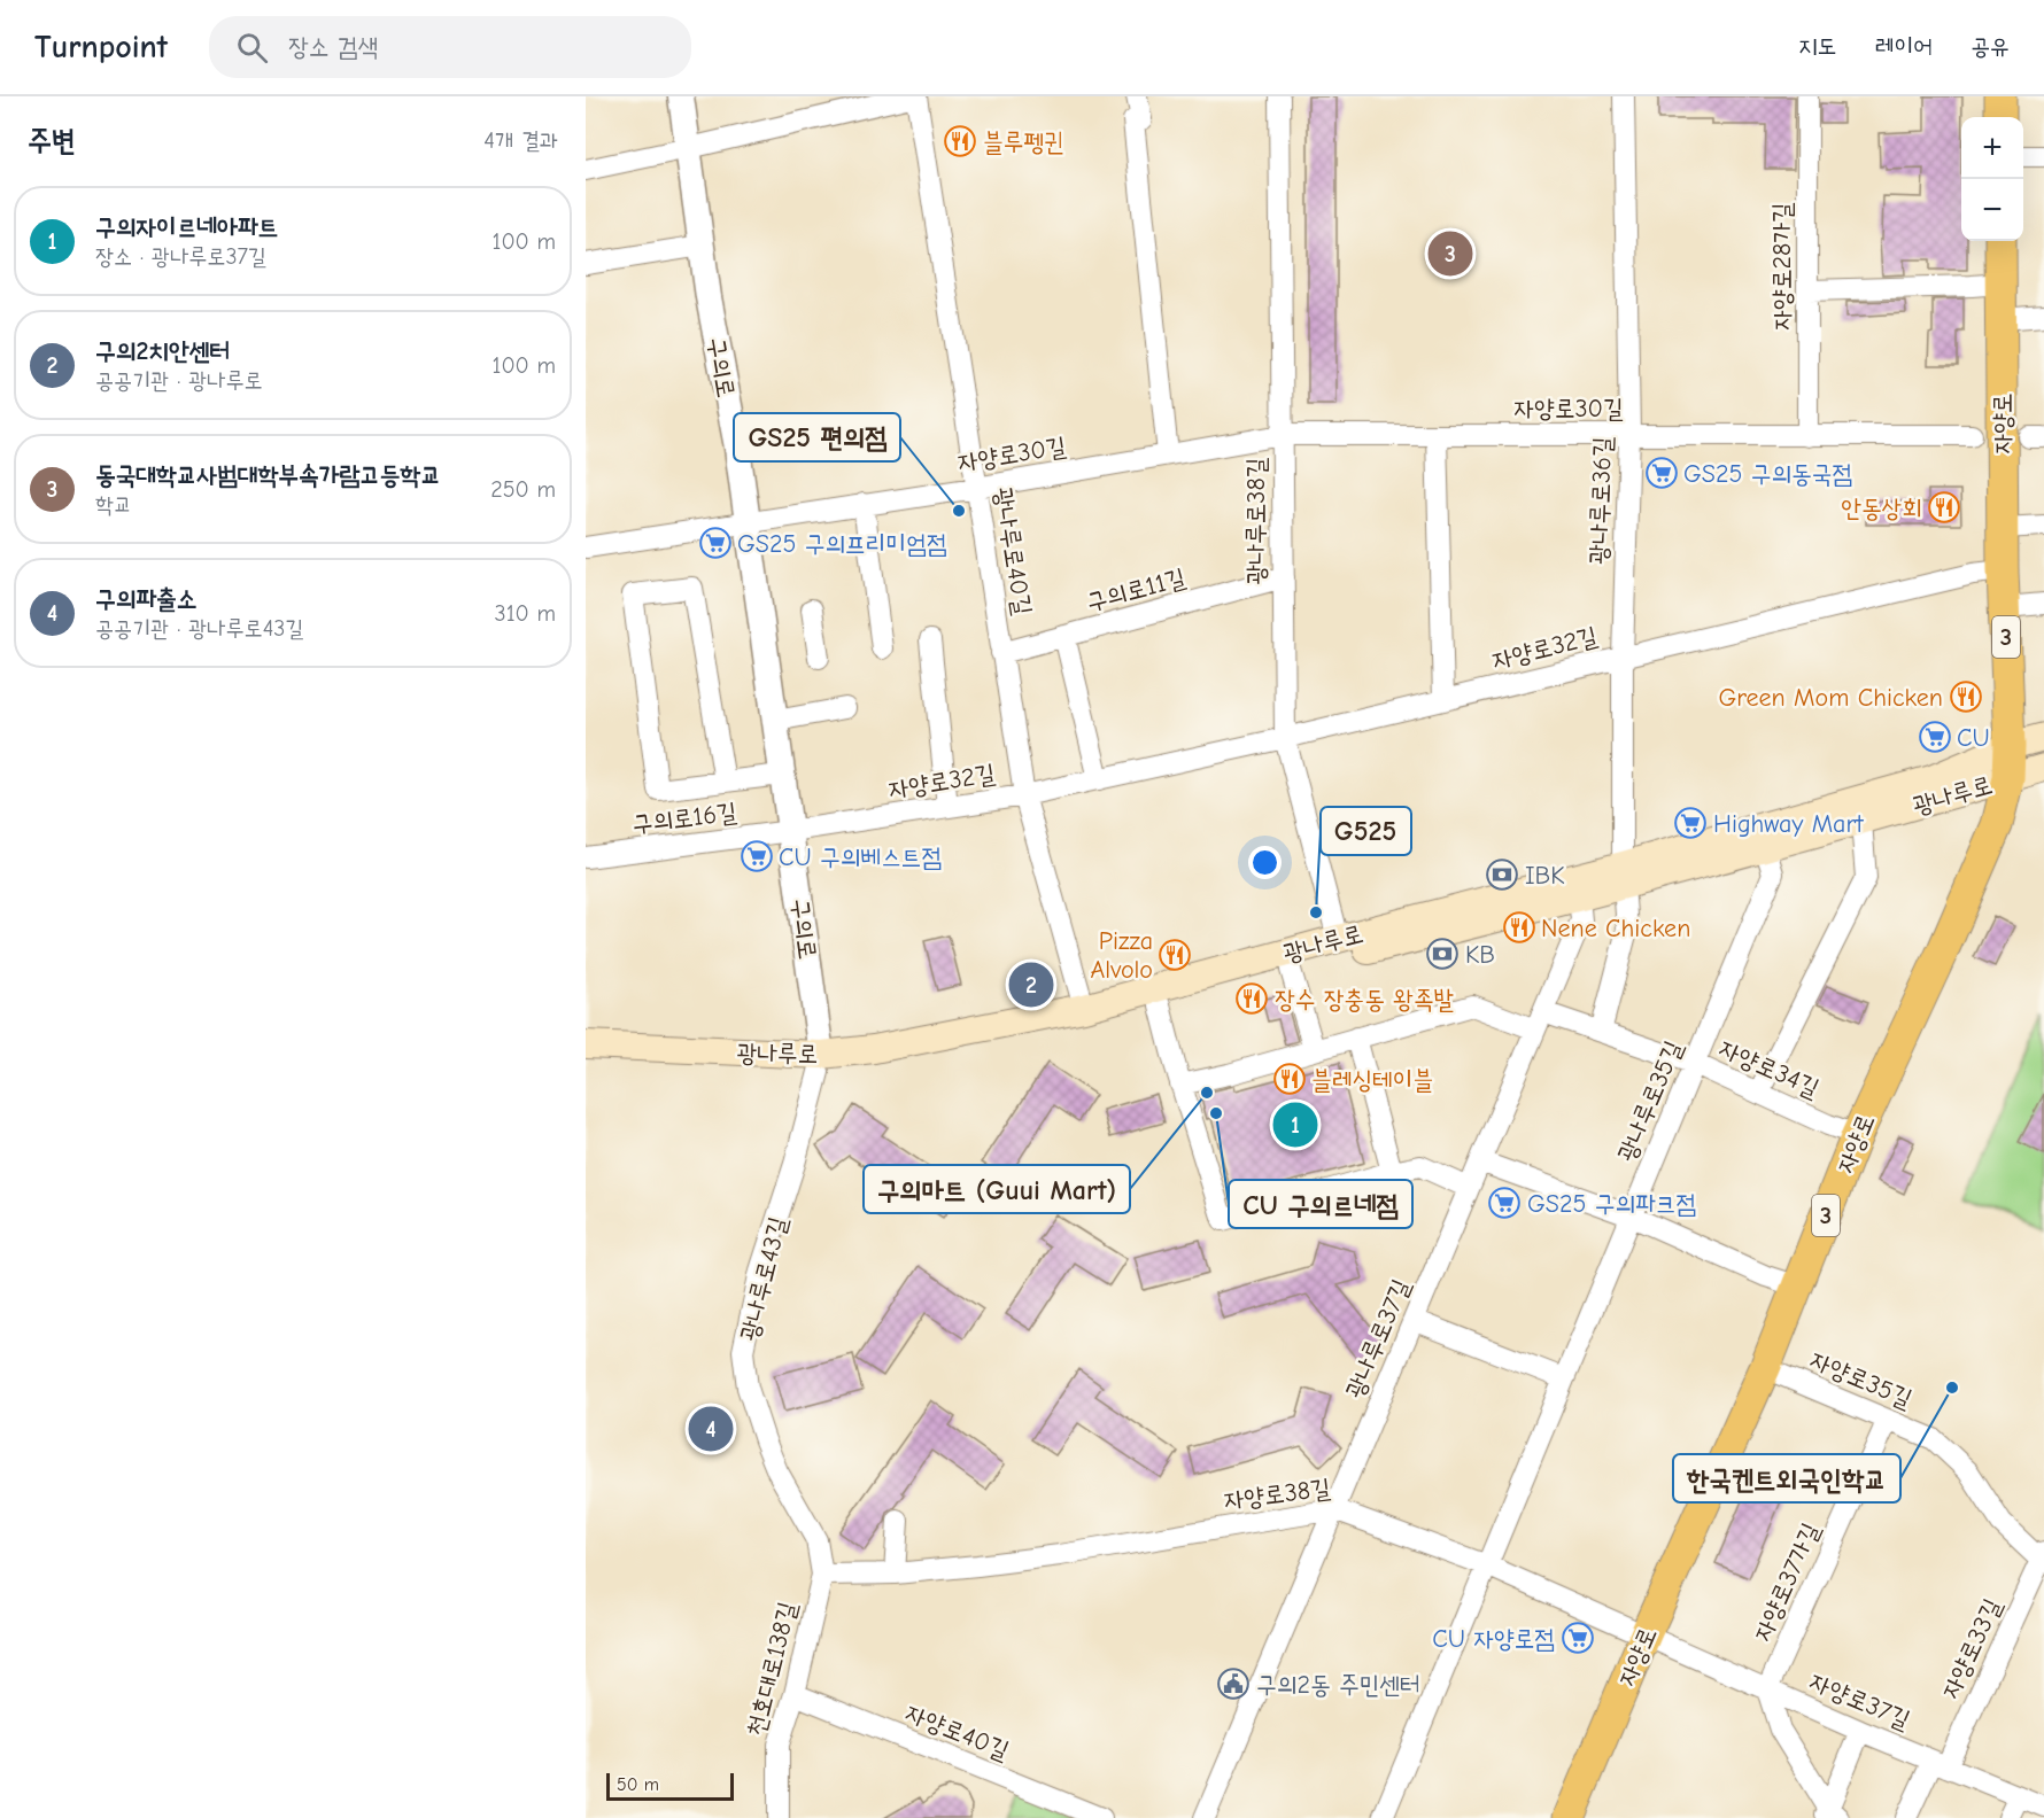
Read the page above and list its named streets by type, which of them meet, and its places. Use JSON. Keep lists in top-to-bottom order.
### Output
{
  "streets": {
    "main road": ["자양로", "3", "광나루로"],
    "street": [
      "자양로28가길",
      "구의로",
      "자양로30길",
      "광나루로36길",
      "광나루로38길",
      "광나루로40길",
      "구의로11길",
      "자양로32길",
      "구의로16길",
      "자양로34길",
      "광나루로35길",
      "광나루로43길",
      "광나루로37길",
      "자양로35길",
      "자양로38길",
      "자양로37가길",
      "자양로33길",
      "천호대로138길",
      "자양로37길",
      "자양로40길"
    ]
  },
  "crossings": [
    ["자양로28가길", "자양로30길"],
    ["구의로", "자양로30길"],
    ["구의로", "자양로32길"],
    ["구의로", "광나루로"],
    ["구의로", "구의로16길"],
    ["구의로", "광나루로43길"],
    ["자양로30길", "광나루로36길"],
    ["자양로30길", "광나루로38길"],
    ["자양로30길", "광나루로40길"],
    ["자양로", "자양로32길"],
    ["자양로", "광나루로"],
    ["자양로", "자양로34길"],
    ["자양로", "자양로35길"],
    ["자양로", "자양로38길"],
    ["자양로", "자양로37길"],
    ["광나루로36길", "자양로32길"],
    ["광나루로36길", "광나루로"],
    ["광나루로38길", "구의로11길"],
    ["광나루로38길", "자양로32길"],
    ["광나루로38길", "광나루로"],
    ["광나루로40길", "구의로11길"],
    ["광나루로40길", "자양로32길"],
    ["광나루로40길", "광나루로"],
    ["자양로32길", "구의로16길"],
    ["광나루로", "광나루로35길"],
    ["광나루로", "광나루로43길"],
    ["광나루로", "광나루로37길"],
    ["자양로34길", "광나루로35길"],
    ["자양로34길", "광나루로37길"],
    ["광나루로35길", "자양로38길"],
    ["광나루로43길", "자양로38길"],
    ["광나루로43길", "천호대로138길"],
    ["광나루로37길", "자양로38길"],
    ["자양로35길", "자양로37가길"],
    ["자양로35길", "자양로33길"],
    ["자양로38길", "천호대로138길"],
    ["자양로38길", "자양로37길"],
    ["자양로37가길", "자양로37길"],
    ["자양로33길", "자양로37길"],
    ["천호대로138길", "자양로40길"]
  ],
  "places": {
    "restaurant": [
      "블루펭귄",
      "안동상회",
      "Green Mom Chicken",
      "Nene Chicken",
      "Pizza Alvolo",
      "장수 장충동 왕족발",
      "블레싱테이블"
    ],
    "supermarket": [
      "GS25 구의동국점",
      "GS25 구의프리미엄점",
      "CU",
      "Highway Mart",
      "CU 구의베스트점",
      "GS25 구의파크점",
      "CU 자양로점"
    ],
    "other": [
      "GS25 편의점",
      "G525",
      "구의마트 (Guui Mart)",
      "CU 구의르네점",
      "한국켄트외국인학교"
    ],
    "bank": ["IBK", "KB"],
    "public building": ["구의2동 주민센터"]
  },
  "scale_bar": "50 m",
  "page": {
    "header": "Turnpoint",
    "search": "장소 검색",
    "nav": ["지도", "레이어", "공유"],
    "heading": ["주변", "4개 결과"],
    "map_buttons": ["+", "−"],
    "list": [
      {
        "mark": "1",
        "name": "구의자이르네아파트",
        "note": "장소 · 광나루로37길",
        "value": "100 m"
      },
      {
        "mark": "2",
        "name": "구의2치안센터",
        "note": "공공기관 · 광나루로",
        "value": "100 m"
      },
      {
        "mark": "3",
        "name": "동국대학교사범대학부속가람고등학교",
        "note": "학교",
        "value": "250 m"
      },
      {
        "mark": "4",
        "name": "구의파출소",
        "note": "공공기관 · 광나루로43길",
        "value": "310 m"
      }
    ],
    "pins": [
      "3",
      "2",
      "1",
      "4"
    ],
    "scale": "50 m"
  }
}
